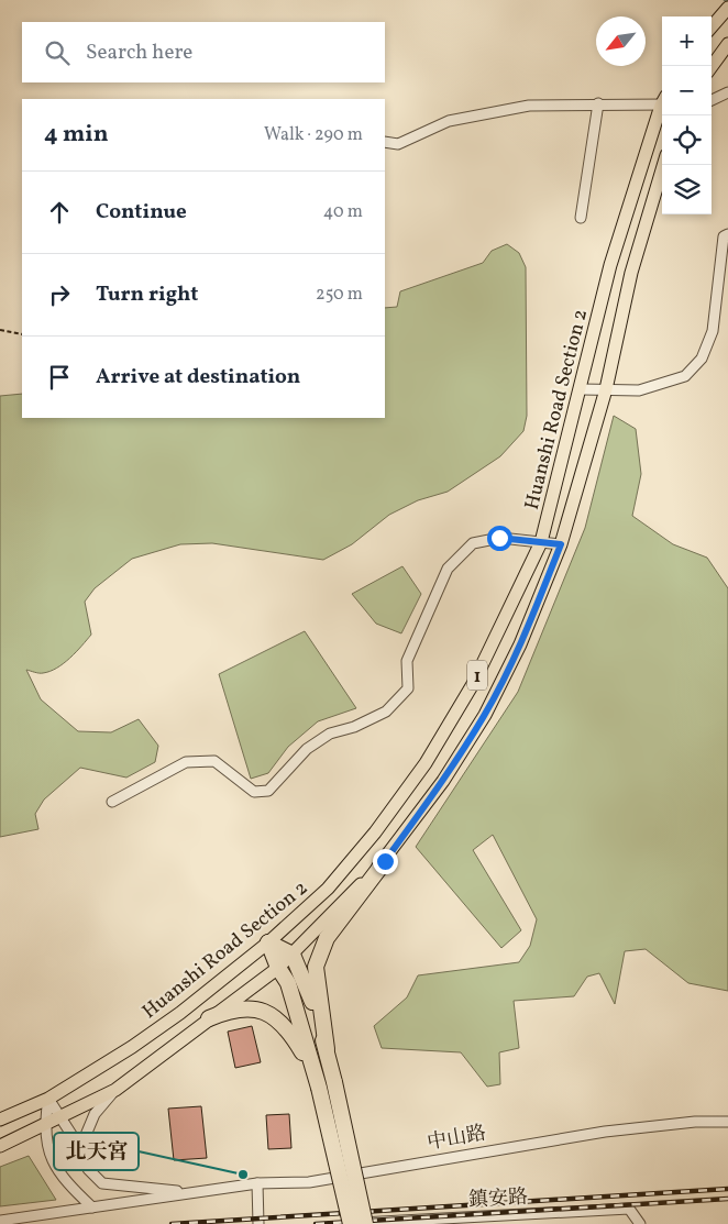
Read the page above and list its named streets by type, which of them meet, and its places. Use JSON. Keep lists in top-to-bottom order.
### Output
{
  "streets": {
    "main road": ["Huanshi Road Section 2", "1"],
    "street": ["中山路", "鎮安路"]
  },
  "crossings": [
    ["Huanshi Road Section 2", "1"],
    ["Huanshi Road Section 2", "中山路"],
    ["1", "中山路"]
  ],
  "places": ["北天宮"],
  "north": "bottom left",
  "page": {
    "map_buttons": ["+", "−"],
    "search": "Search here",
    "heading": ["4 min", "Walk · 290 m"],
    "list": [
      ["Continue", "40 m"],
      ["Turn right", "250 m"],
      "Arrive at destination"
    ]
  }
}
